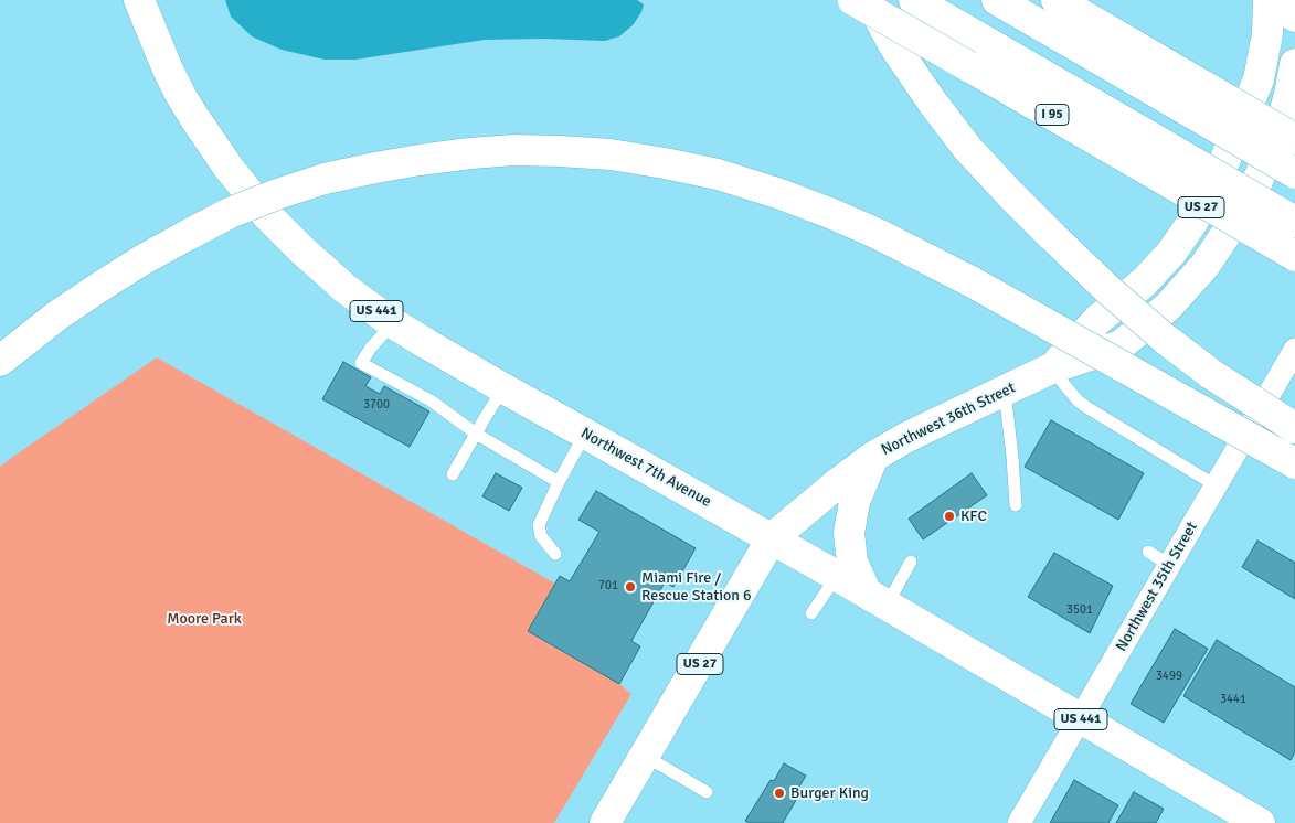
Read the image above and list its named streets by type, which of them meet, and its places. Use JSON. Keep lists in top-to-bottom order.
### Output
{
  "streets": {
    "main road": [
      "I 95",
      "US 27",
      "US 441",
      "Northwest 36th Street",
      "Northwest 7th Avenue"
    ],
    "street": ["Northwest 35th Street"]
  },
  "crossings": [
    ["Northwest 36th Street", "Northwest 7th Avenue"],
    ["Northwest 7th Avenue", "Northwest 35th Street"]
  ],
  "parks": ["Moore Park"],
  "places": ["KFC", "Miami Fire / Rescue Station 6", "Burger King"],
  "house_numbers": [
    "3700",
    "701",
    "3501",
    "3499",
    "3441"
  ]
}
